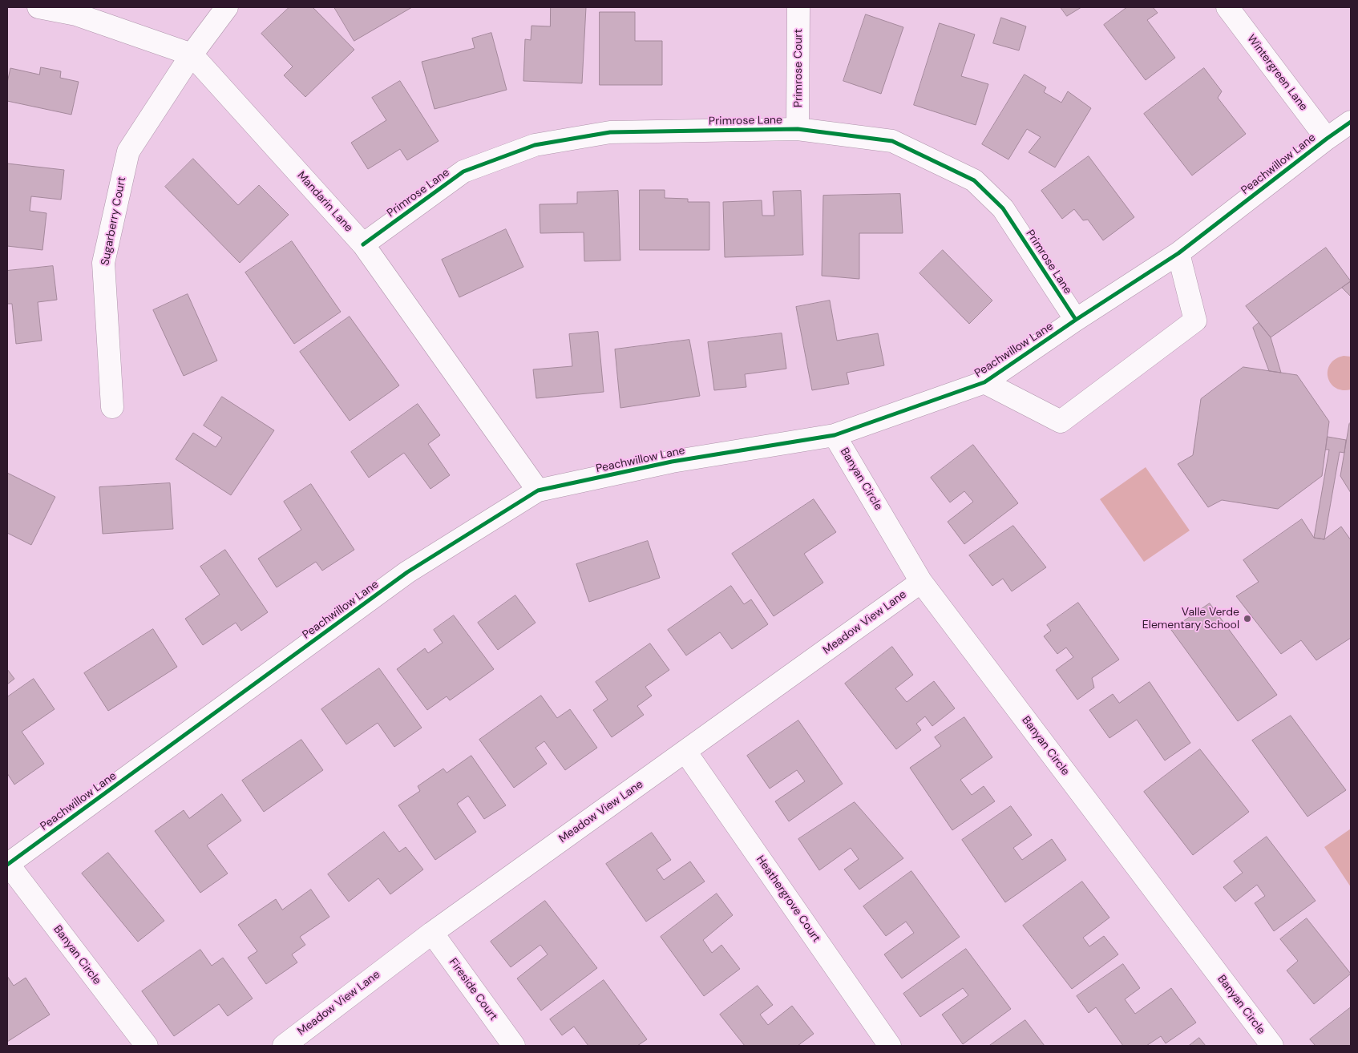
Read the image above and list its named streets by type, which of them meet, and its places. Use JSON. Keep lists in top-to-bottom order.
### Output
{
  "streets": {
    "street": [
      "Primrose Court",
      "Wintergreen Lane",
      "Primrose Lane",
      "Peachwillow Lane",
      "Mandarin Lane",
      "Sugarberry Court",
      "Banyan Circle",
      "Meadow View Lane",
      "Heathergrove Court",
      "Fireside Court"
    ]
  },
  "crossings": [
    ["Primrose Court", "Primrose Lane"],
    ["Wintergreen Lane", "Peachwillow Lane"],
    ["Primrose Lane", "Peachwillow Lane"],
    ["Primrose Lane", "Mandarin Lane"],
    ["Peachwillow Lane", "Mandarin Lane"],
    ["Peachwillow Lane", "Banyan Circle"],
    ["Mandarin Lane", "Sugarberry Court"],
    ["Banyan Circle", "Meadow View Lane"],
    ["Meadow View Lane", "Heathergrove Court"],
    ["Meadow View Lane", "Fireside Court"]
  ],
  "places": ["Valle Verde Elementary School"]
}
